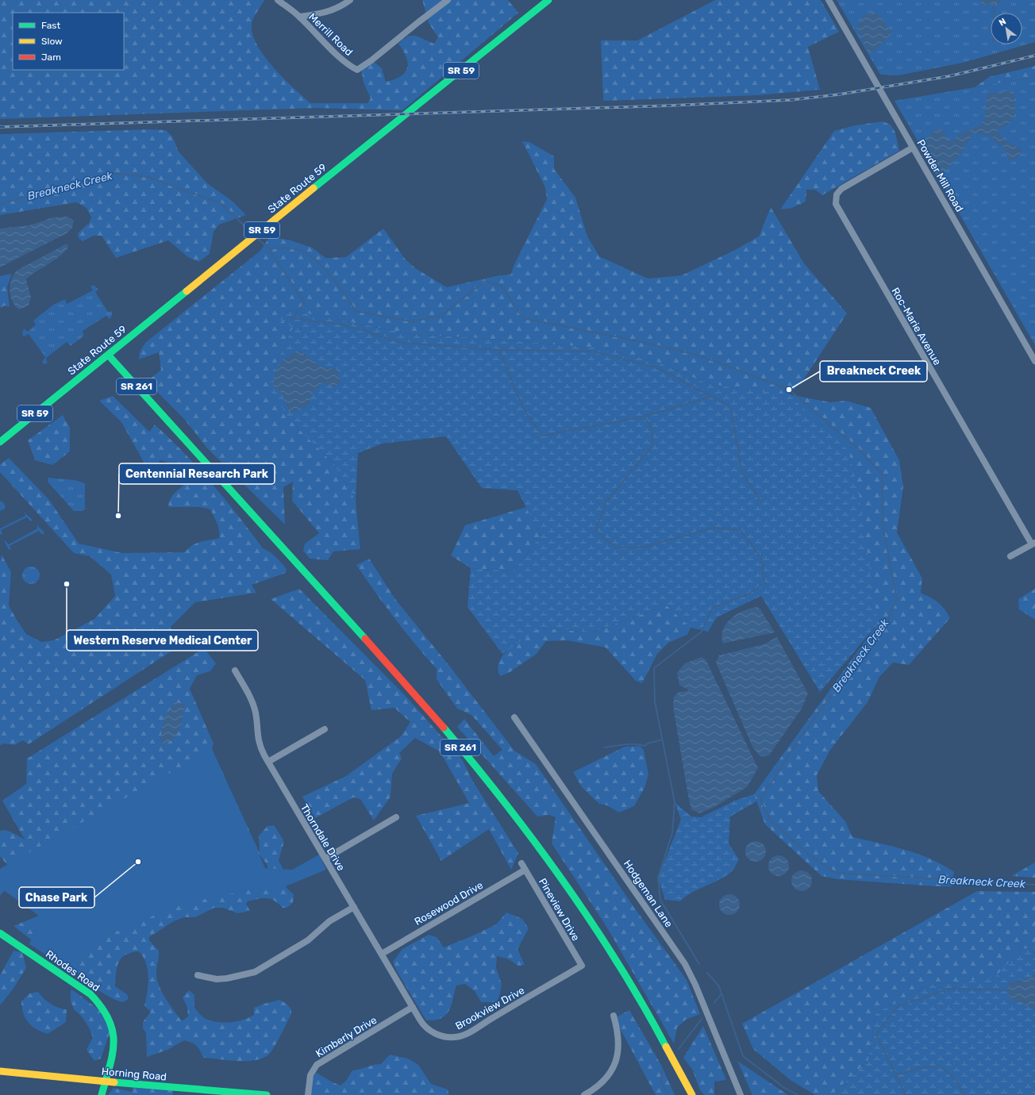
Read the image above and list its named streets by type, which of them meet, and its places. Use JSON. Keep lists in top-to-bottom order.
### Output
{
  "streets": {
    "main road": [
      "SR 59",
      "State Route 59",
      "SR 261",
      "Rhodes Road",
      "Horning Road"
    ],
    "street": [
      "Merrill Road",
      "Powder Mill Road",
      "Roc-Marie Avenue",
      "Thorndale Drive",
      "Hodgeman Lane",
      "Rosewood Drive",
      "Pineview Drive",
      "Brookview Drive",
      "Kimberly Drive"
    ]
  },
  "crossings": [
    ["Powder Mill Road", "Roc-Marie Avenue"],
    ["State Route 59", "SR 261"],
    ["Thorndale Drive", "Rosewood Drive"],
    ["Thorndale Drive", "Brookview Drive"],
    ["Thorndale Drive", "Kimberly Drive"],
    ["Rosewood Drive", "Pineview Drive"],
    ["Pineview Drive", "Brookview Drive"],
    ["Rhodes Road", "Horning Road"],
    ["Brookview Drive", "Kimberly Drive"]
  ],
  "water": ["Breakneck Creek"],
  "places": [
    "Breakneck Creek",
    "Centennial Research Park",
    "Western Reserve Medical Center",
    "Chase Park"
  ],
  "legend": ["Fast", "Slow", "Jam"],
  "north": "top left"
}
